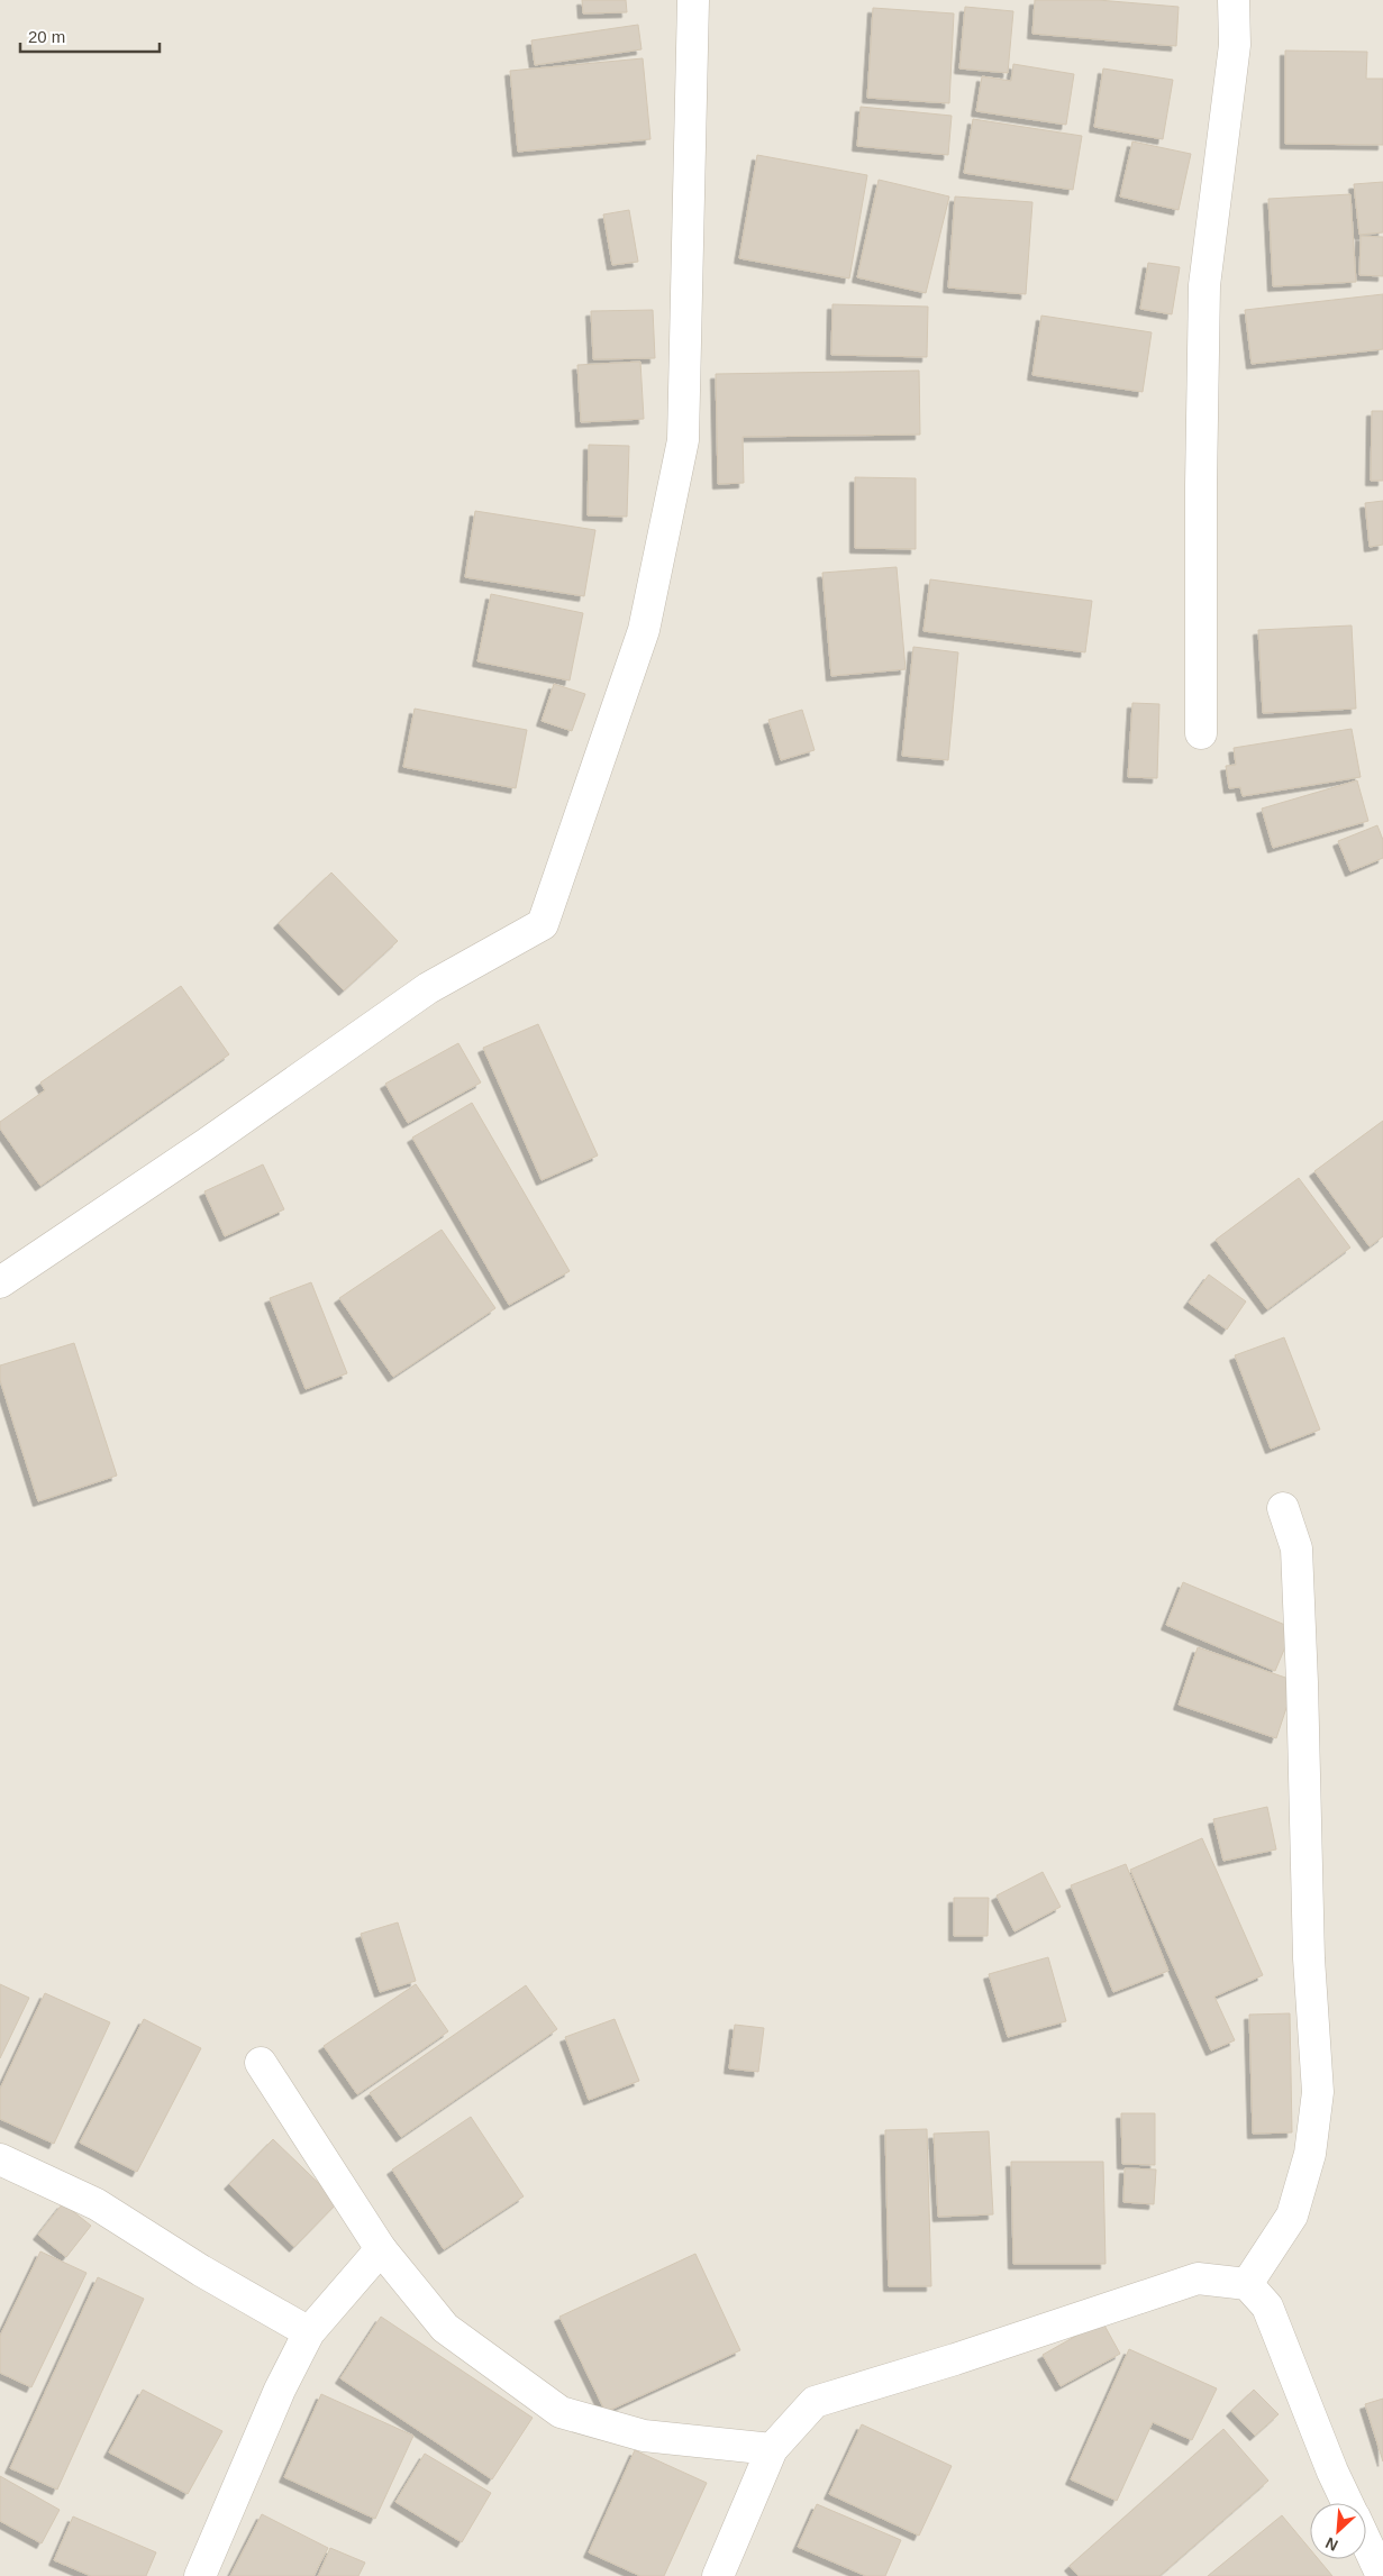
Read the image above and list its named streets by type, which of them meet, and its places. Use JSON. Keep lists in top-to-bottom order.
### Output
{
  "scale_bar": "20 m",
  "north": "bottom left"
}
